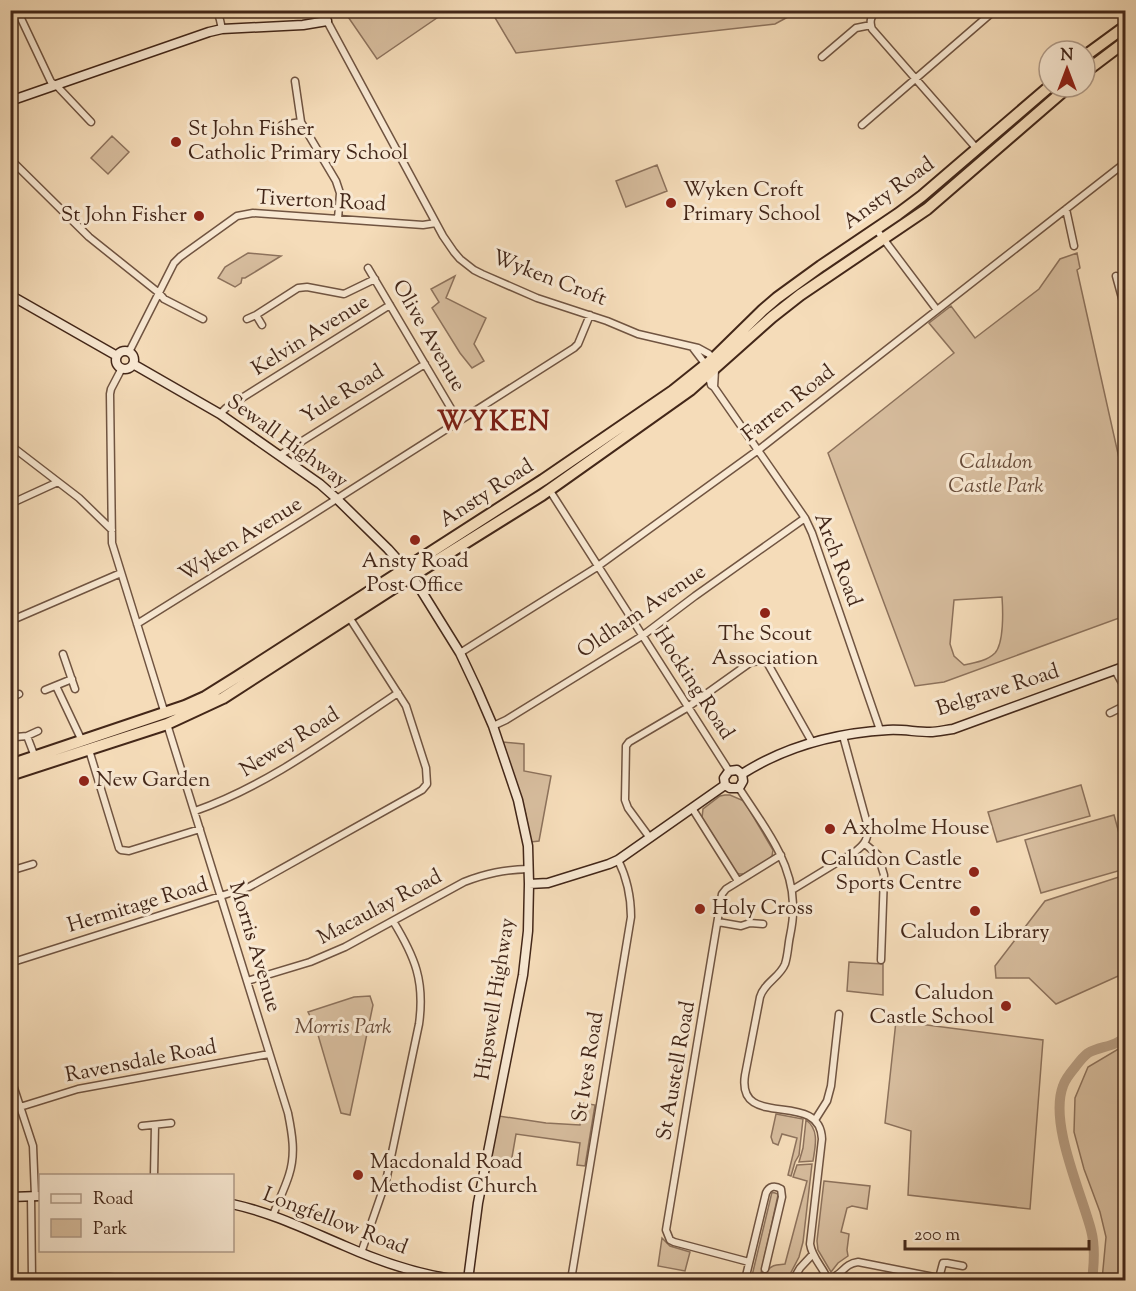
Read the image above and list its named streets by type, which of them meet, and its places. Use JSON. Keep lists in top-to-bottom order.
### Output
{
  "streets": {
    "highway": ["Ansty Road"],
    "street": [
      "Tiverton Road",
      "Wyken Croft",
      "Kelvin Avenue",
      "Olive Avenue",
      "Yule Road",
      "Farren Road",
      "Sewall Highway",
      "Wyken Avenue",
      "Arch Road",
      "Oldham Avenue",
      "Hocking Road",
      "Belgrave Road",
      "Newey Road",
      "Hermitage Road",
      "Macaulay Road",
      "Morris Avenue",
      "Hipswell Highway",
      "Ravensdale Road",
      "St Ives Road",
      "St Austell Road",
      "Longfellow Road"
    ]
  },
  "crossings": [
    ["Ansty Road", "Wyken Croft"],
    ["Ansty Road", "Sewall Highway"],
    ["Ansty Road", "Arch Road"],
    ["Ansty Road", "Hocking Road"],
    ["Ansty Road", "Morris Avenue"],
    ["Ansty Road", "Hipswell Highway"],
    ["Tiverton Road", "Wyken Croft"],
    ["Tiverton Road", "Sewall Highway"],
    ["Tiverton Road", "Morris Avenue"],
    ["Wyken Croft", "Wyken Avenue"],
    ["Wyken Croft", "Arch Road"],
    ["Kelvin Avenue", "Olive Avenue"],
    ["Kelvin Avenue", "Sewall Highway"],
    ["Olive Avenue", "Yule Road"],
    ["Olive Avenue", "Wyken Avenue"],
    ["Yule Road", "Sewall Highway"],
    ["Farren Road", "Arch Road"],
    ["Farren Road", "Hocking Road"],
    ["Farren Road", "Hipswell Highway"],
    ["Sewall Highway", "Wyken Avenue"],
    ["Sewall Highway", "Morris Avenue"],
    ["Sewall Highway", "Hipswell Highway"],
    ["Wyken Avenue", "Morris Avenue"],
    ["Arch Road", "Oldham Avenue"],
    ["Arch Road", "Belgrave Road"],
    ["Oldham Avenue", "Hocking Road"],
    ["Oldham Avenue", "Hipswell Highway"],
    ["Hocking Road", "Belgrave Road"],
    ["Newey Road", "Hermitage Road"],
    ["Newey Road", "Morris Avenue"],
    ["Hermitage Road", "Morris Avenue"],
    ["Macaulay Road", "Morris Avenue"],
    ["Macaulay Road", "Hipswell Highway"],
    ["Morris Avenue", "Ravensdale Road"],
    ["Morris Avenue", "Longfellow Road"]
  ],
  "districts": ["WYKEN"],
  "parks": ["Caludon Castle Park", "Morris Park"],
  "places": [
    "St John Fisher Catholic Primary School",
    "Wyken Croft Primary School",
    "St John Fisher",
    "Ansty Road Post Office",
    "The Scout Association",
    "New Garden",
    "Axholme House",
    "Caludon Castle Sports Centre",
    "Holy Cross",
    "Caludon Library",
    "Caludon Castle School",
    "Macdonald Road Methodist Church"
  ],
  "legend": ["Road", "Park"],
  "scale_bar": "200 m",
  "north": "top"
}
